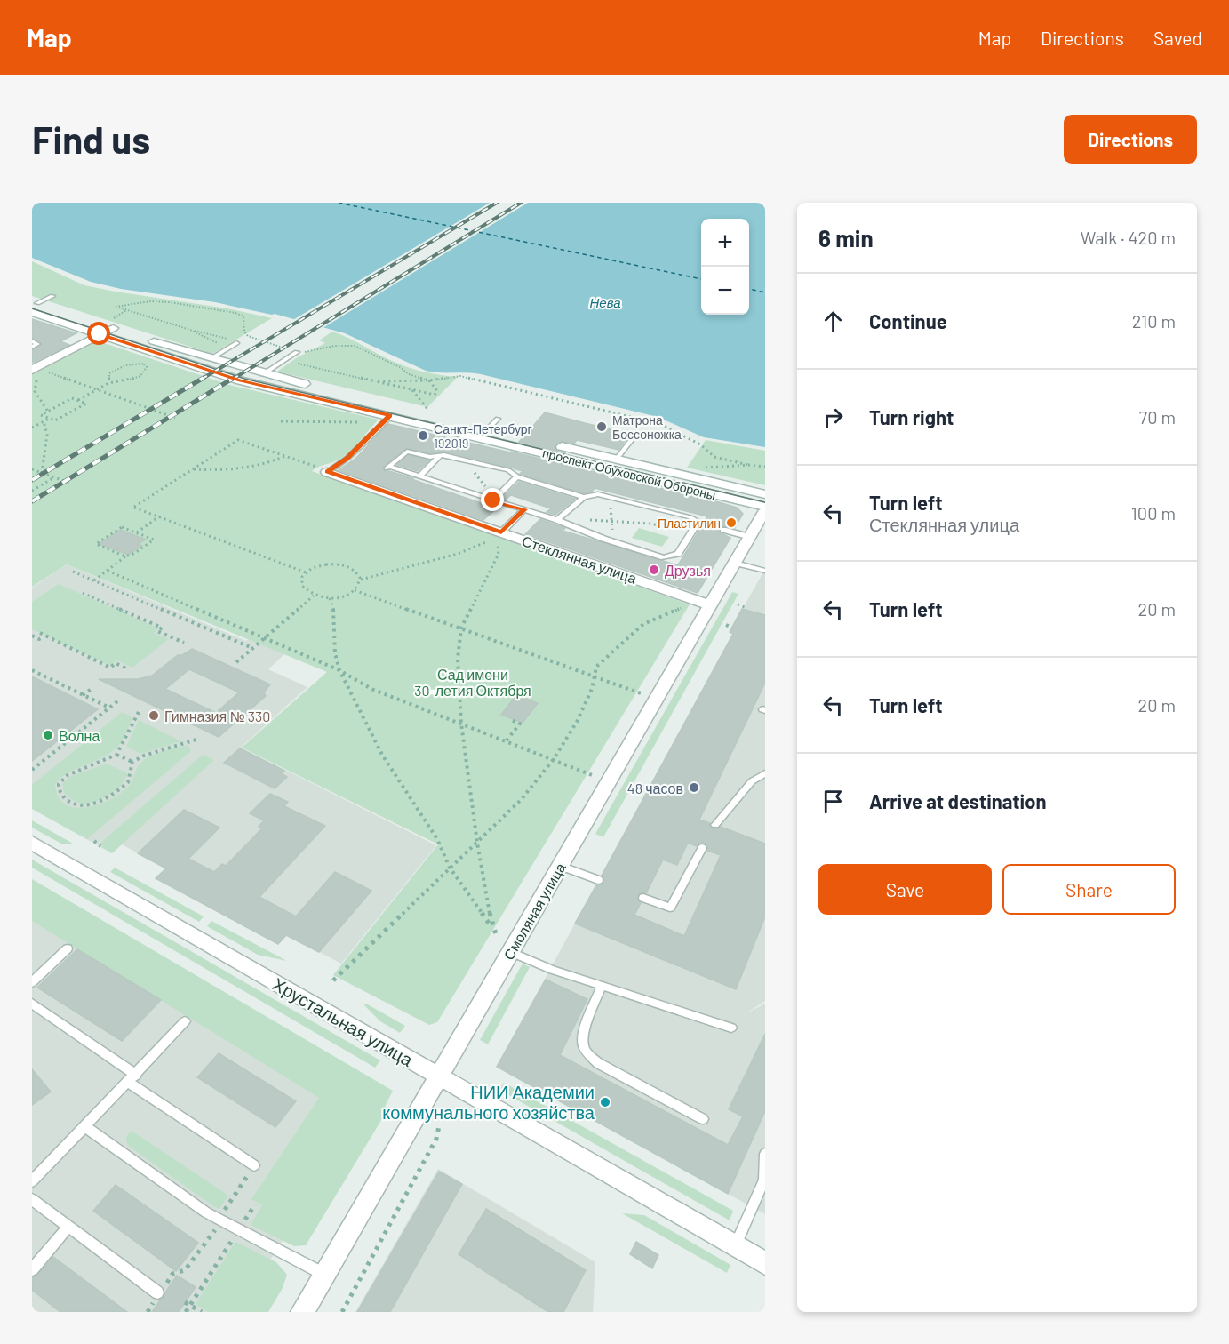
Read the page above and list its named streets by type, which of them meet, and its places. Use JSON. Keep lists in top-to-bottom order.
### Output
{
  "streets": {
    "street": [
      "проспект Обуховской Обороны",
      "Стеклянная улица",
      "Смоляная улица",
      "Хрустальная улица"
    ]
  },
  "crossings": [
    ["проспект Обуховской Обороны", "Смоляная улица"],
    ["Стеклянная улица", "Смоляная улица"],
    ["Смоляная улица", "Хрустальная улица"]
  ],
  "water": ["Нева"],
  "parks": ["Сад имени 30-летия Октября"],
  "places": [
    "Матрона Боссоножка",
    "Санкт-Петербург 192019",
    "Пластилин",
    "Друзья",
    "Гимназия № 330",
    "Волна",
    "48 часов",
    "НИИ Академии коммунального хозяйства"
  ],
  "page": {
    "header": "Map",
    "nav": ["Map", "Directions", "Saved"],
    "buttons": [
      "Directions",
      ["Save", "Share"]
    ],
    "title": "Find us",
    "heading": ["6 min", "Walk · 420 m"],
    "map_buttons": ["+", "−"],
    "list": [
      ["Continue", "210 m"],
      ["Turn right", "70 m"],
      ["Turn left", "Стеклянная улица", "100 m"],
      ["Turn left", "20 m"],
      ["Turn left", "20 m"],
      "Arrive at destination"
    ]
  }
}
